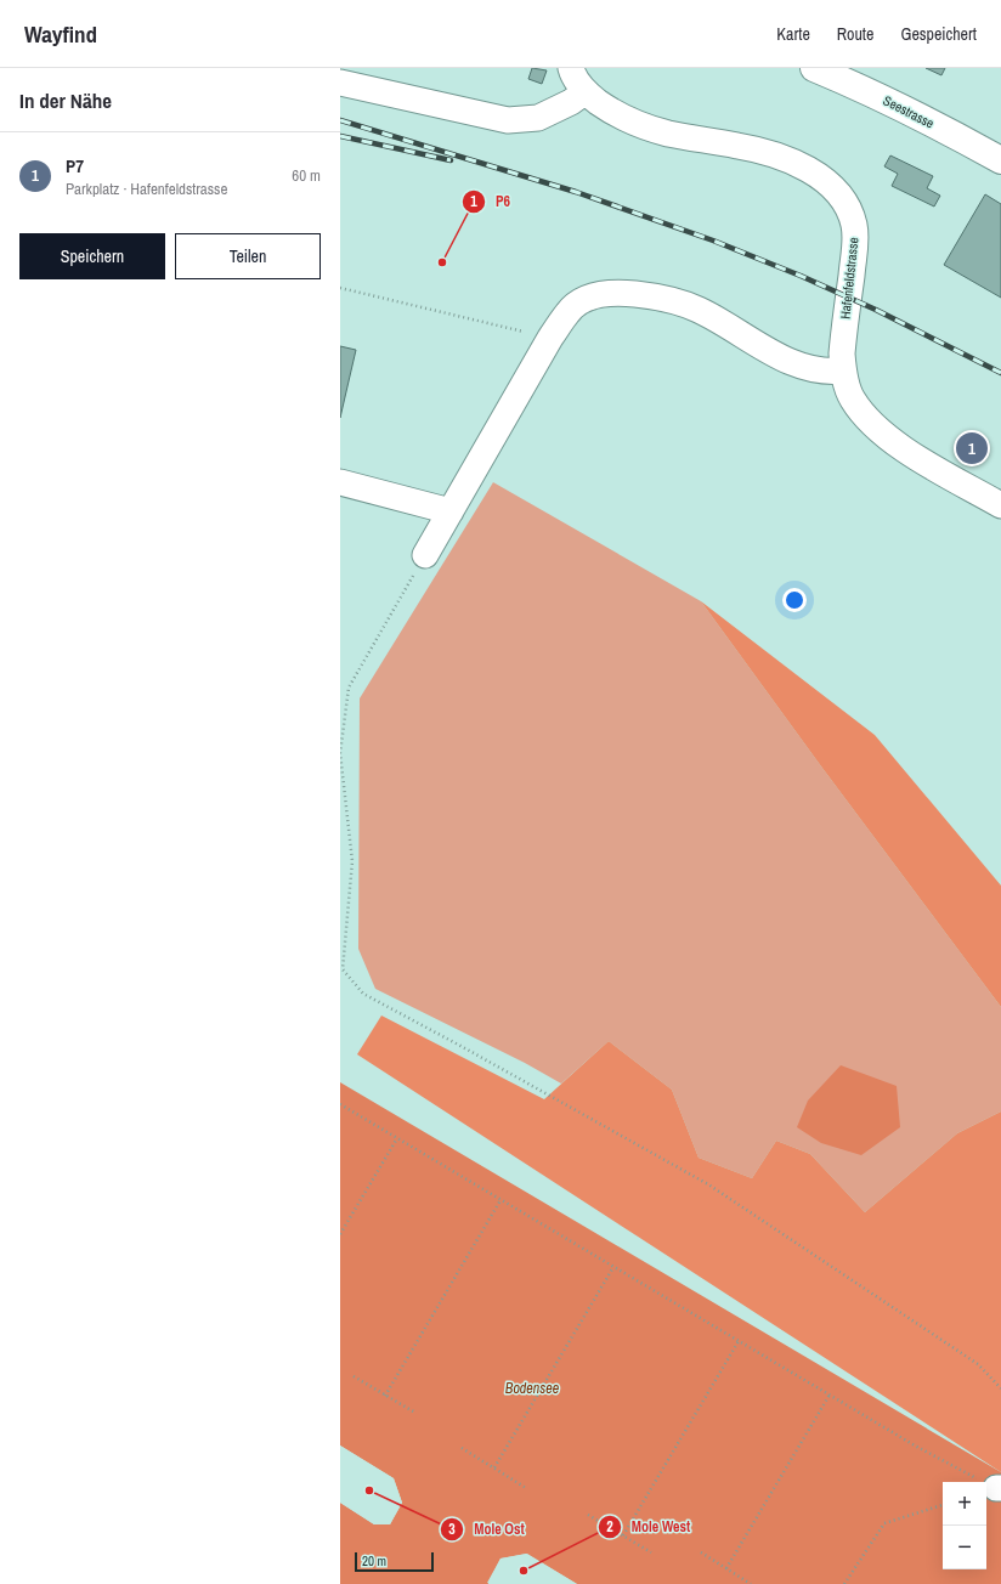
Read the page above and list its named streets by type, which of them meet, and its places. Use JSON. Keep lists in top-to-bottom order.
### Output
{
  "streets": {
    "main road": ["Seestrasse"],
    "street": ["Hafenfeldstrasse"]
  },
  "water": ["Bodensee"],
  "places": ["P6", "Mole Ost", "Mole West"],
  "scale_bar": "20 m",
  "page": {
    "header": "Wayfind",
    "nav": ["Karte", "Route", "Gespeichert"],
    "heading": "In der Nähe",
    "list": [
      {
        "mark": "1",
        "name": "P7",
        "note": "Parkplatz · Hafenfeldstrasse",
        "value": "60 m"
      }
    ],
    "buttons": ["Speichern", "Teilen"],
    "pins": "1",
    "map_buttons": ["+", "−"],
    "scale": "20 m"
  }
}
